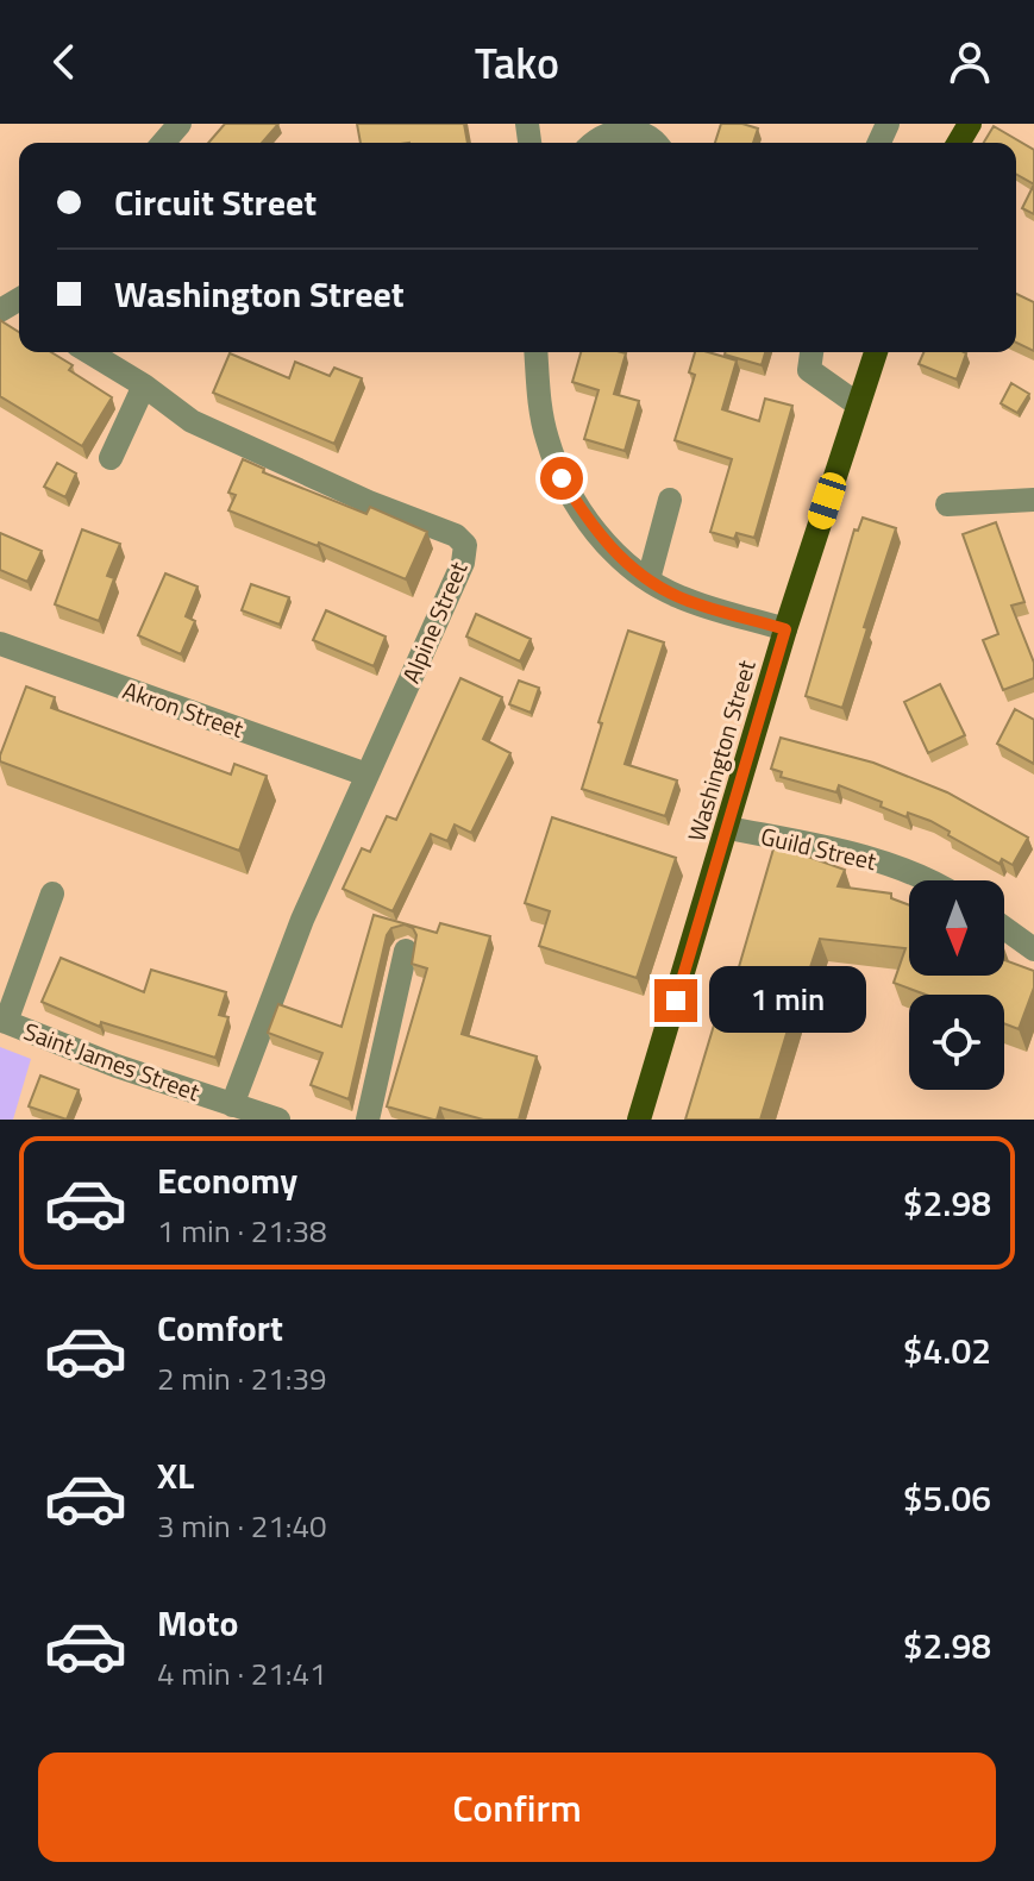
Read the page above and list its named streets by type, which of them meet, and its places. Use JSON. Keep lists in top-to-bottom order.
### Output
{
  "streets": {
    "main road": ["Washington Street"],
    "street": [
      "Alpine Street",
      "Akron Street",
      "Guild Street",
      "Saint James Street"
    ]
  },
  "crossings": [
    ["Alpine Street", "Akron Street"],
    ["Alpine Street", "Saint James Street"],
    ["Washington Street", "Guild Street"]
  ],
  "north": "bottom",
  "page": {
    "header": "Tako",
    "banner": ["Circuit Street", "Washington Street"],
    "bubble": "1 min",
    "list": [
      {
        "name": "Economy",
        "note": "1 min · 21:38",
        "value": "$2.98"
      },
      {
        "name": "Comfort",
        "note": "2 min · 21:39",
        "value": "$4.02"
      },
      {
        "name": "XL",
        "note": "3 min · 21:40",
        "value": "$5.06"
      },
      {
        "name": "Moto",
        "note": "4 min · 21:41",
        "value": "$2.98"
      }
    ],
    "buttons": "Confirm"
  }
}
